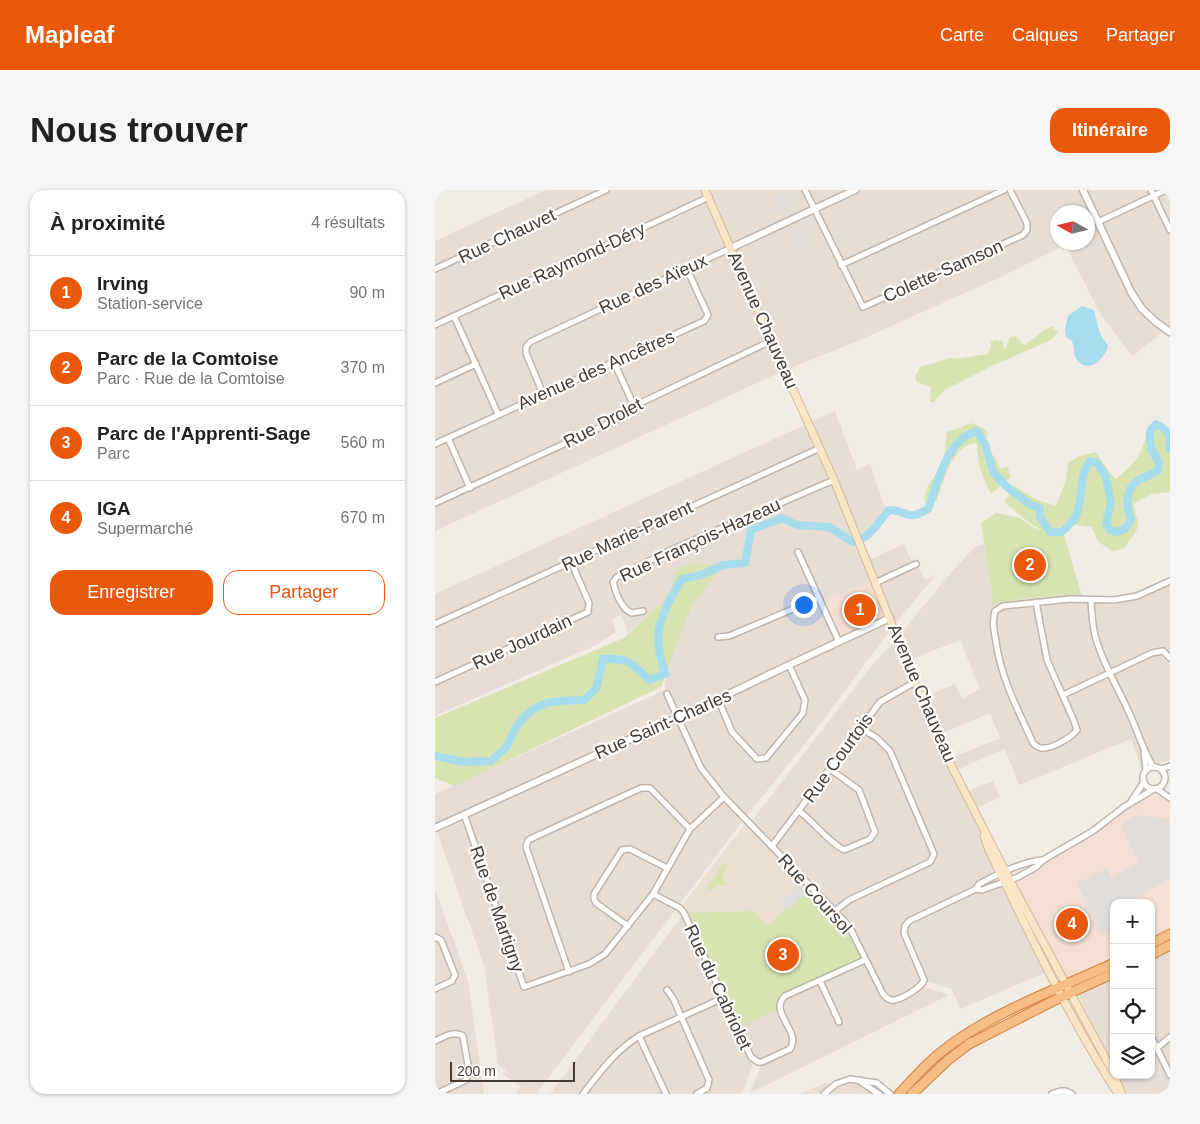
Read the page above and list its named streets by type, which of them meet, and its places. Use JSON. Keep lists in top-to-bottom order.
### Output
{
  "streets": {
    "main road": ["Avenue Chauveau"],
    "street": [
      "Rue Chauvet",
      "Rue Raymond-Déry",
      "Rue des Aïeux",
      "Avenue des Ancêtres",
      "Rue Drolet",
      "Rue Marie-Parent",
      "Rue François-Hazeau",
      "Rue Jourdain",
      "Rue Saint-Charles",
      "Rue Courtois",
      "Rue Coursol",
      "Rue de Martigny",
      "Rue du Cabriolet"
    ]
  },
  "crossings": [
    ["Rue Raymond-Déry", "Avenue Chauveau"],
    ["Rue des Aïeux", "Avenue Chauveau"],
    ["Rue des Aïeux", "Avenue des Ancêtres"],
    ["Avenue Chauveau", "Rue Drolet"],
    ["Avenue Chauveau", "Rue Marie-Parent"],
    ["Avenue Chauveau", "Rue François-Hazeau"],
    ["Avenue Chauveau", "Rue Saint-Charles"],
    ["Avenue Chauveau", "Rue Courtois"],
    ["Avenue Chauveau", "Rue Coursol"],
    ["Rue Marie-Parent", "Rue Jourdain"],
    ["Rue Saint-Charles", "Rue Coursol"],
    ["Rue Saint-Charles", "Rue de Martigny"],
    ["Rue Courtois", "Rue Coursol"],
    ["Rue Coursol", "Rue de Martigny"],
    ["Rue Coursol", "Rue du Cabriolet"],
    ["Rue de Martigny", "Rue du Cabriolet"]
  ],
  "scale_bar": "200 m",
  "north": "left",
  "page": {
    "header": "Mapleaf",
    "nav": ["Carte", "Calques", "Partager"],
    "buttons": [
      "Itinéraire",
      ["Enregistrer", "Partager"]
    ],
    "title": "Nous trouver",
    "heading": ["À proximité", "4 résultats"],
    "list": [
      {
        "mark": "1",
        "name": "Irving",
        "note": "Station-service",
        "value": "90 m"
      },
      {
        "mark": "2",
        "name": "Parc de la Comtoise",
        "note": "Parc · Rue de la Comtoise",
        "value": "370 m"
      },
      {
        "mark": "3",
        "name": "Parc de l'Apprenti-Sage",
        "note": "Parc",
        "value": "560 m"
      },
      {
        "mark": "4",
        "name": "IGA",
        "note": "Supermarché",
        "value": "670 m"
      }
    ],
    "pins": [
      "2",
      "1",
      "4",
      "3"
    ],
    "map_buttons": ["+", "−"],
    "scale": "200 m"
  }
}
